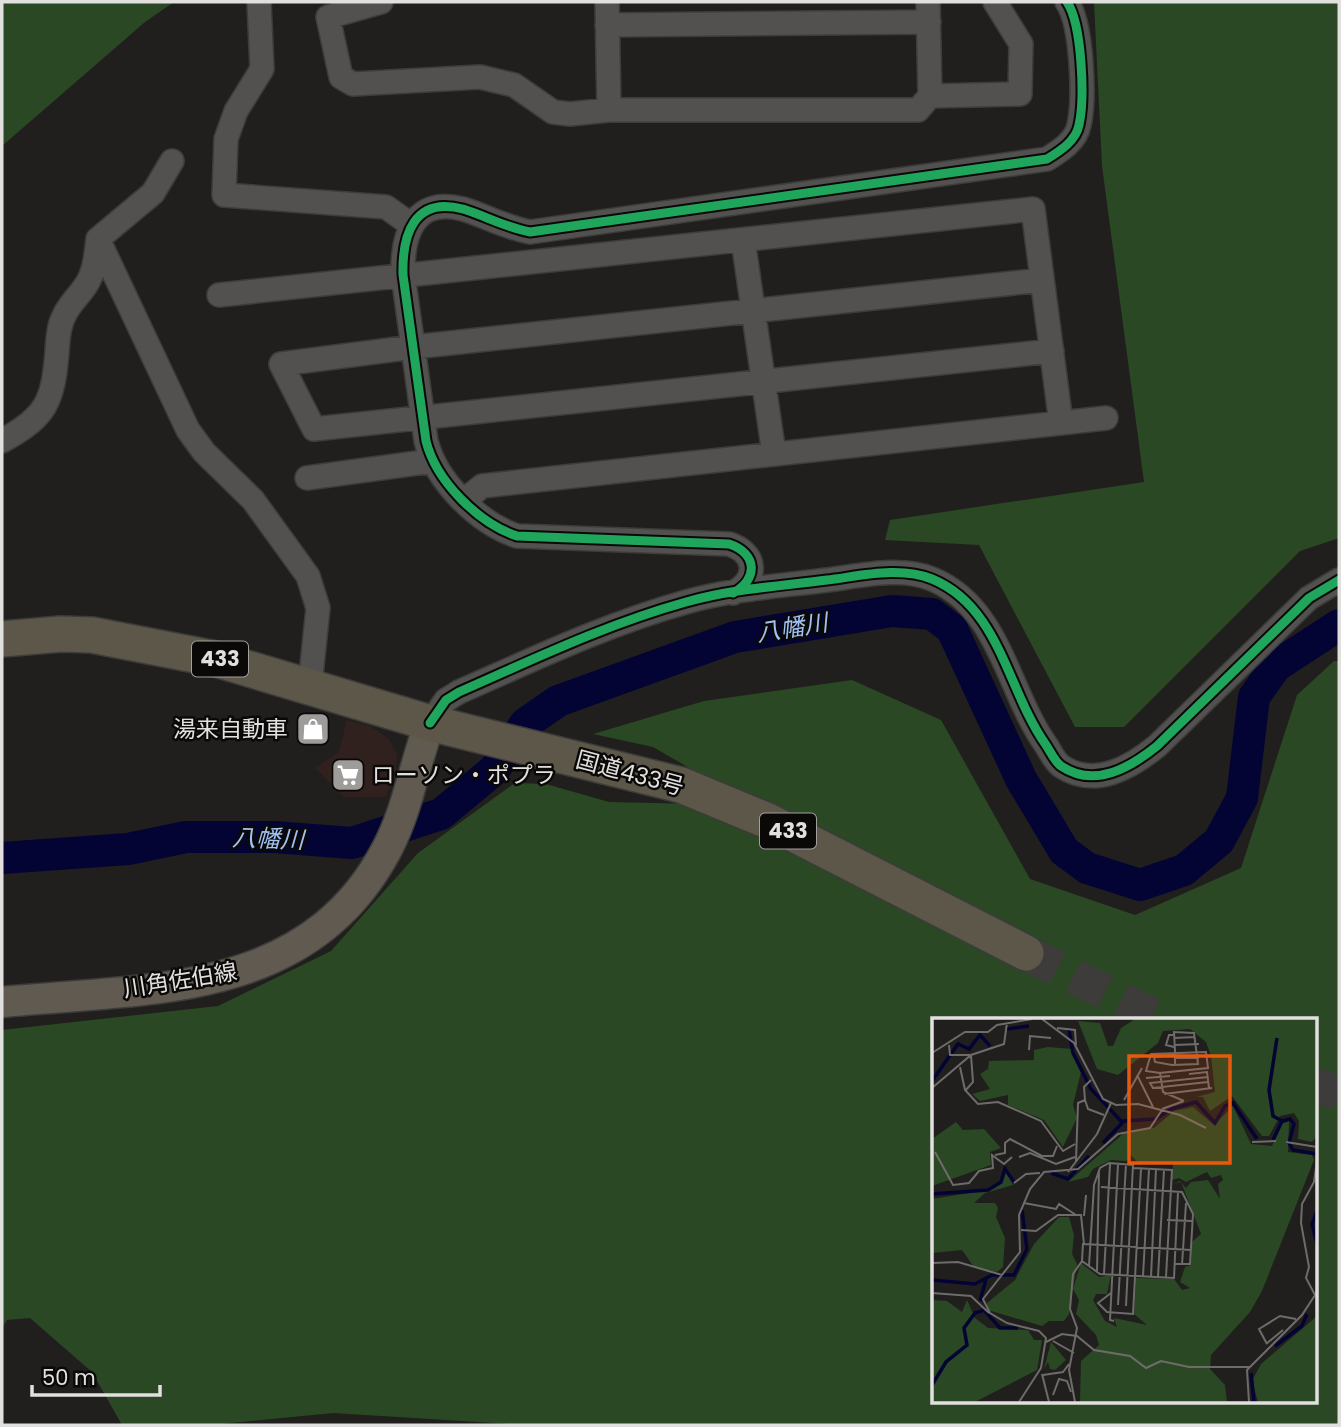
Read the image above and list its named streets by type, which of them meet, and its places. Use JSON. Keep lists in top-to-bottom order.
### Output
{
  "streets": {
    "highway": ["433", "国道433号"],
    "main road": ["川角佐伯線"]
  },
  "crossings": [
    ["国道433号", "川角佐伯線"]
  ],
  "water": ["八幡川"],
  "places": {
    "shop": ["湯来自動車"],
    "supermarket": ["ローソン・ポプラ"]
  },
  "scale_bar": "50 m"
}
